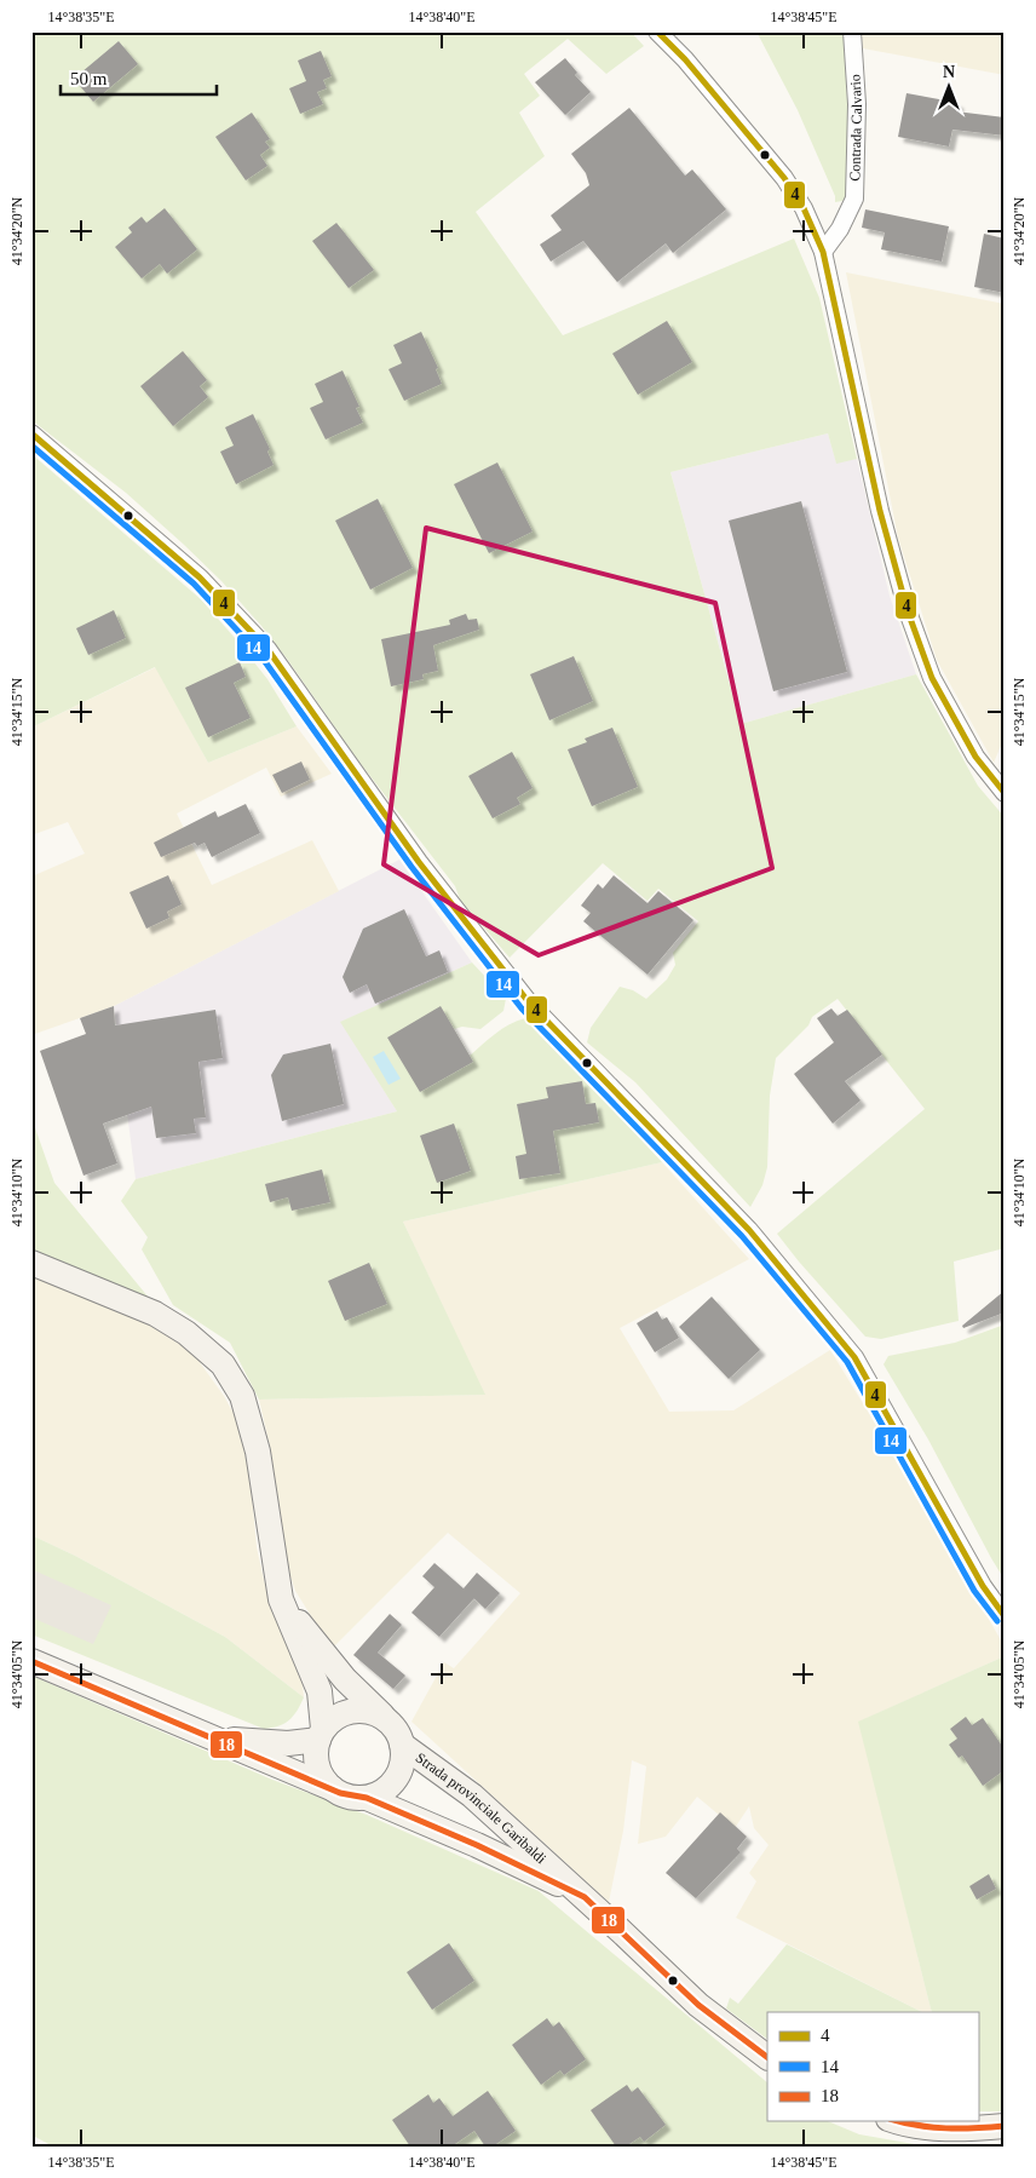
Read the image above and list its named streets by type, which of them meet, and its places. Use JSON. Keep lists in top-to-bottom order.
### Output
{
  "streets": {
    "main road": ["Strada provinciale Garibaldi"],
    "street": ["Contrada Calvario"]
  },
  "lines": ["transit line 4", "transit line 14", "transit line 18"],
  "legend": ["4", "14", "18"],
  "scale_bar": "50 m",
  "north": "top",
  "coordinates": [
    "14°38'35\"E",
    "14°38'40\"E",
    "14°38'45\"E",
    "41°34'20\"N",
    "41°34'15\"N",
    "41°34'10\"N",
    "41°34'05\"N"
  ]
}
